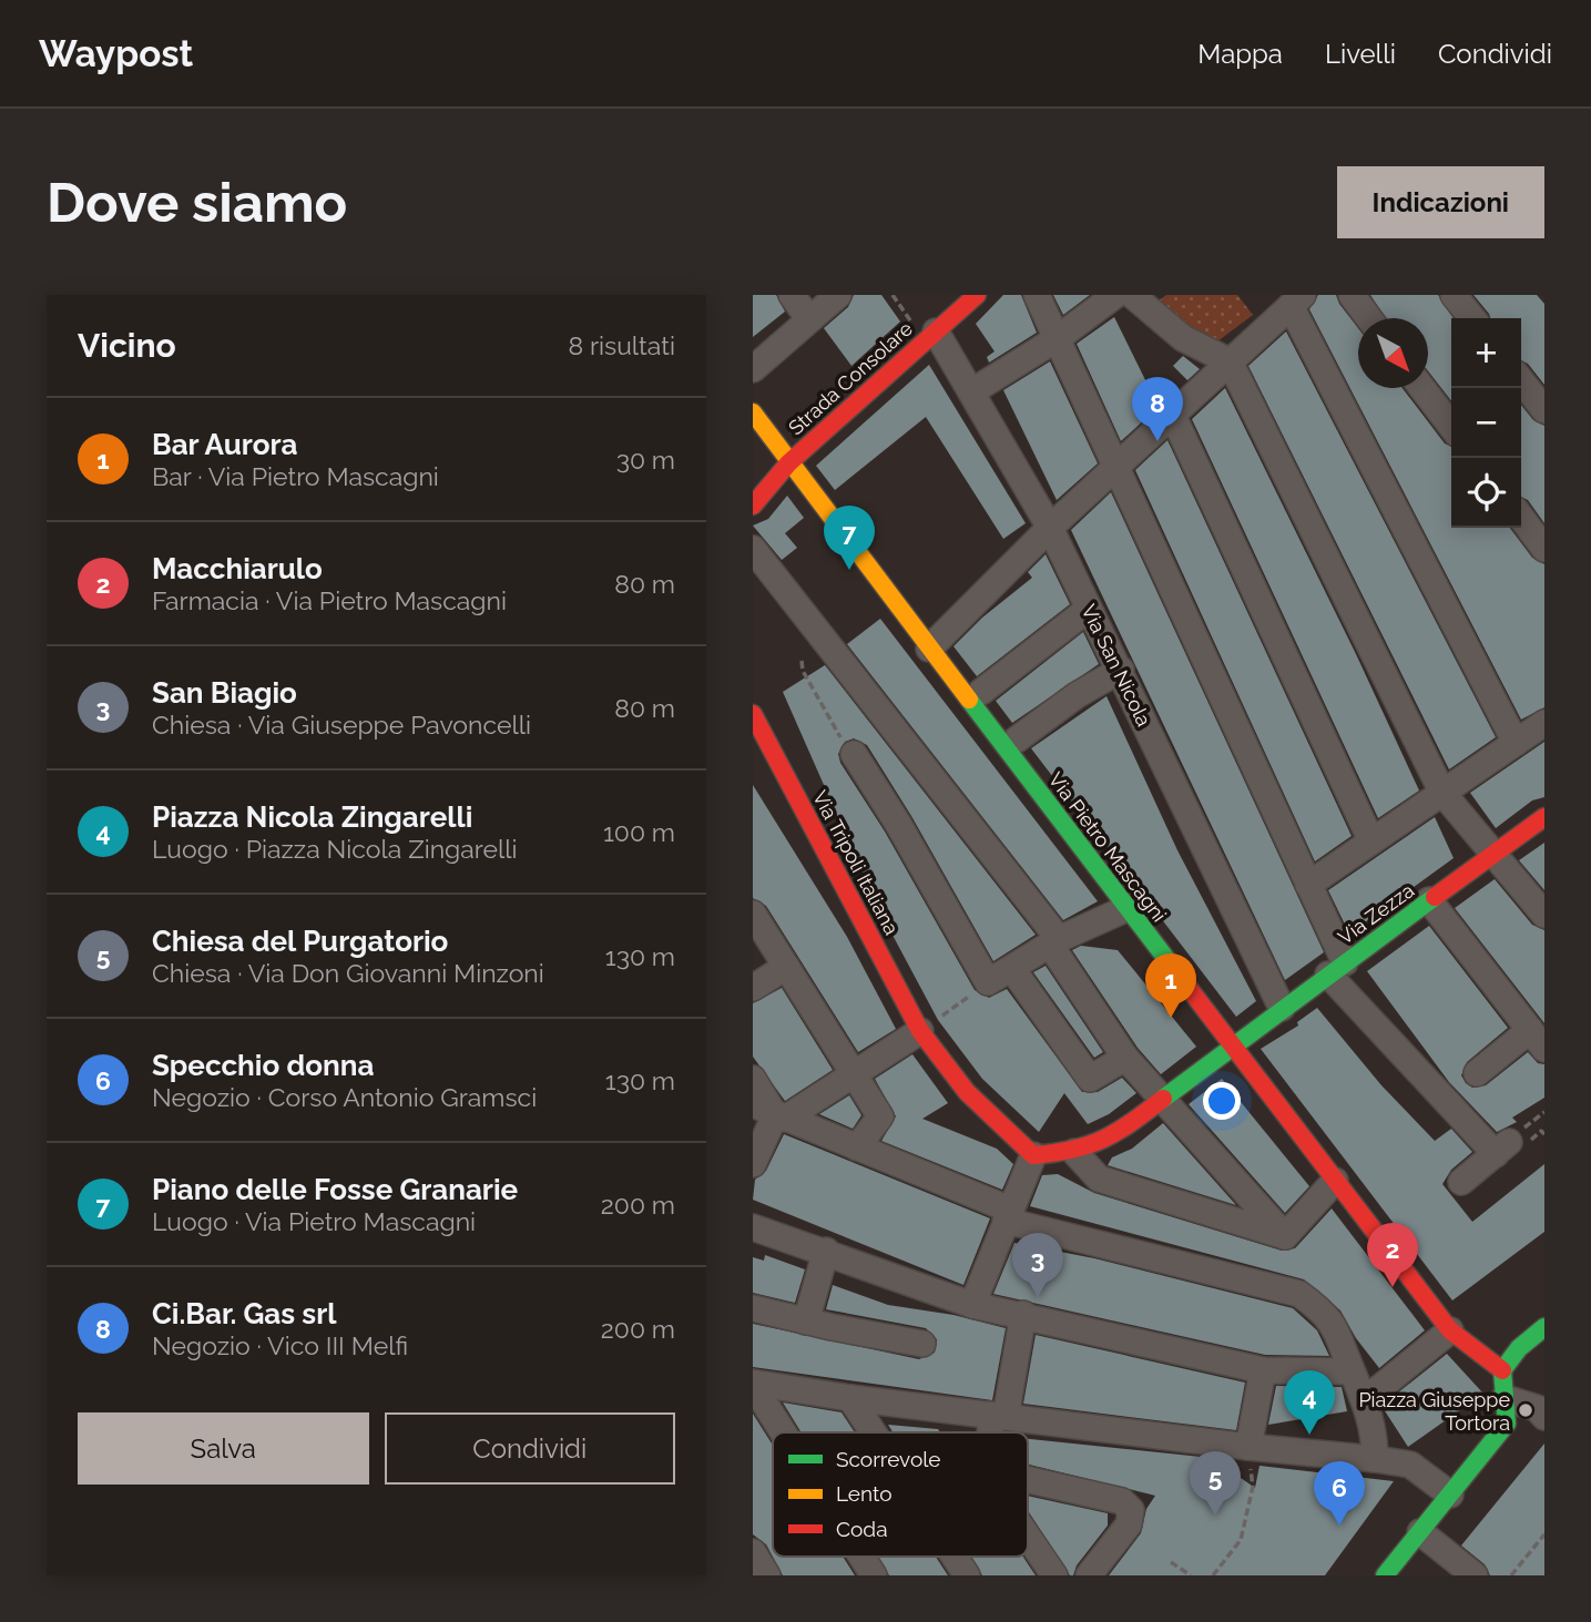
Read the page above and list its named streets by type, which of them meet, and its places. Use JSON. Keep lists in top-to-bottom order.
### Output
{
  "streets": {
    "street": [
      "Strada Consolare",
      "Via San Nicola",
      "Via Pietro Mascagni",
      "Via Tripoli Italiana",
      "Via Zezza"
    ]
  },
  "crossings": [
    ["Strada Consolare", "Via San Nicola"],
    ["Strada Consolare", "Via Pietro Mascagni"],
    ["Via San Nicola", "Via Zezza"],
    ["Via Pietro Mascagni", "Via Zezza"],
    ["Via Tripoli Italiana", "Via Zezza"]
  ],
  "places": ["Piazza Giuseppe Tortora"],
  "legend": ["Scorrevole", "Lento", "Coda"],
  "north": "bottom right",
  "page": {
    "header": "Waypost",
    "nav": ["Mappa", "Livelli", "Condividi"],
    "buttons": [
      "Indicazioni",
      ["Salva", "Condividi"]
    ],
    "title": "Dove siamo",
    "heading": ["Vicino", "8 risultati"],
    "map_buttons": ["+", "−"],
    "pins": [
      "8",
      "7",
      "1",
      "2",
      "3",
      "4",
      "5",
      "6"
    ],
    "list": [
      {
        "mark": "1",
        "name": "Bar Aurora",
        "note": "Bar · Via Pietro Mascagni",
        "value": "30 m"
      },
      {
        "mark": "2",
        "name": "Macchiarulo",
        "note": "Farmacia · Via Pietro Mascagni",
        "value": "80 m"
      },
      {
        "mark": "3",
        "name": "San Biagio",
        "note": "Chiesa · Via Giuseppe Pavoncelli",
        "value": "80 m"
      },
      {
        "mark": "4",
        "name": "Piazza Nicola Zingarelli",
        "note": "Luogo · Piazza Nicola Zingarelli",
        "value": "100 m"
      },
      {
        "mark": "5",
        "name": "Chiesa del Purgatorio",
        "note": "Chiesa · Via Don Giovanni Minzoni",
        "value": "130 m"
      },
      {
        "mark": "6",
        "name": "Specchio donna",
        "note": "Negozio · Corso Antonio Gramsci",
        "value": "130 m"
      },
      {
        "mark": "7",
        "name": "Piano delle Fosse Granarie",
        "note": "Luogo · Via Pietro Mascagni",
        "value": "200 m"
      },
      {
        "mark": "8",
        "name": "Ci.Bar. Gas srl",
        "note": "Negozio · Vico III Melfi",
        "value": "200 m"
      }
    ]
  }
}
